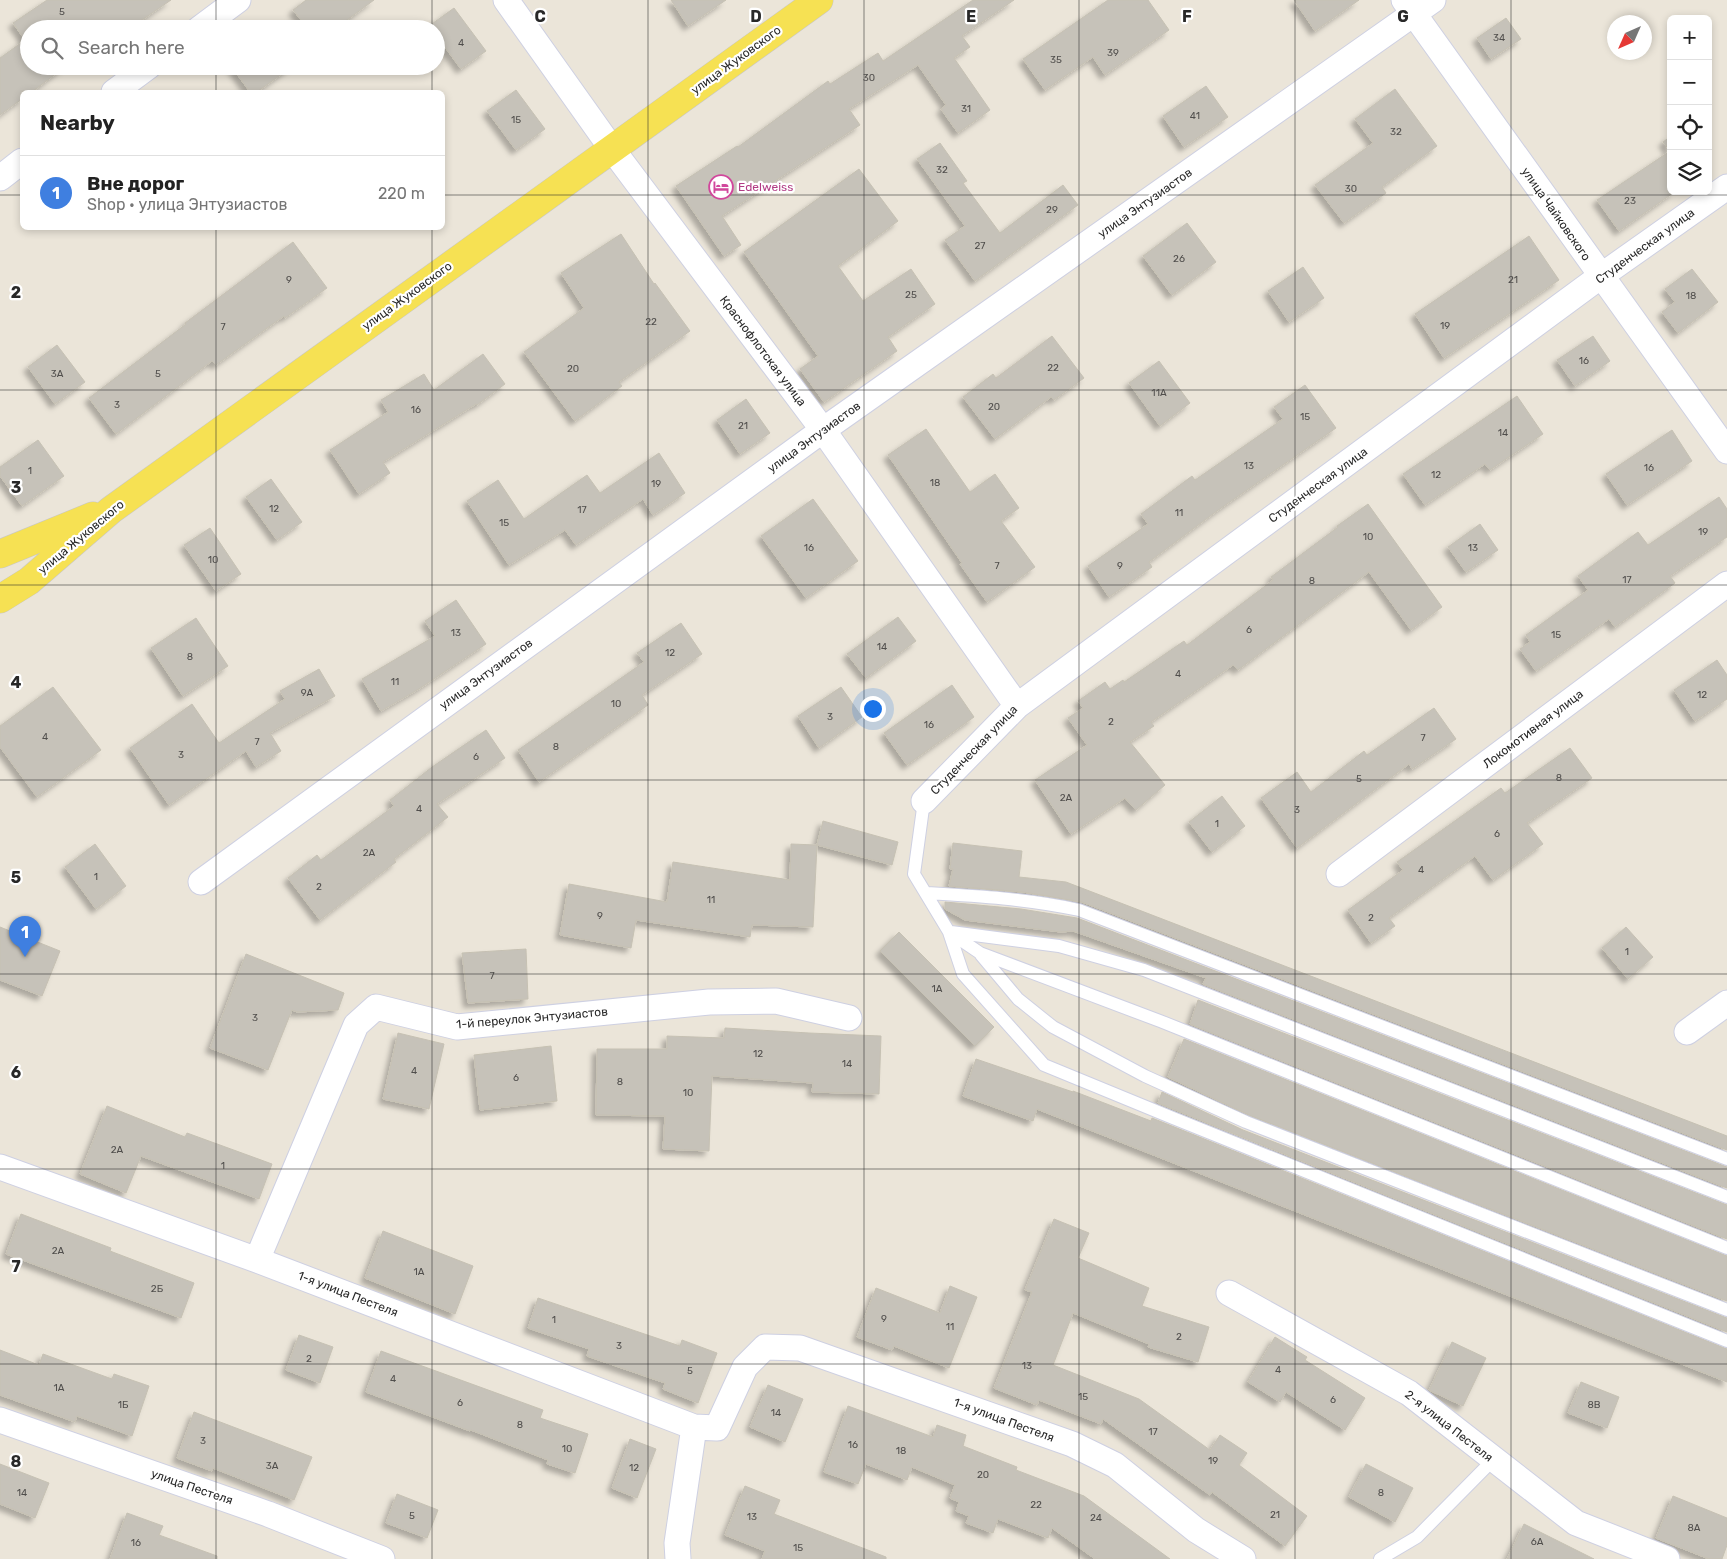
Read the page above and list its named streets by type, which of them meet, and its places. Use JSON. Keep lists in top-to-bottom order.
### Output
{
  "streets": {
    "main road": ["улица Жуковского"],
    "street": [
      "улица Энтузиастов",
      "улица Чайковского",
      "Студенческая улица",
      "Краснофлотская улица",
      "Локомотивная улица",
      "1-й переулок Энтузиастов",
      "1-я улица Пестеля",
      "2-я улица Пестеля",
      "улица Пестеля"
    ]
  },
  "crossings": [
    ["улица Жуковского", "Краснофлотская улица"],
    ["улица Энтузиастов", "улица Чайковского"],
    ["улица Энтузиастов", "Краснофлотская улица"],
    ["улица Чайковского", "Студенческая улица"],
    ["Студенческая улица", "Краснофлотская улица"],
    ["1-й переулок Энтузиастов", "1-я улица Пестеля"]
  ],
  "places": {
    "hotel": ["Edelweiss"]
  },
  "house_numbers": [
    "5",
    "34",
    "4",
    "39",
    "35",
    "30",
    "31",
    "41",
    "15",
    "32",
    "32",
    "30",
    "23",
    "29",
    "27",
    "26",
    "9",
    "21",
    "25",
    "18",
    "22",
    "19",
    "7",
    "16",
    "22",
    "20",
    "3А",
    "5",
    "11А",
    "3",
    "20",
    "16",
    "15",
    "21",
    "14",
    "13",
    "16",
    "1",
    "12",
    "18",
    "19",
    "12",
    "17",
    "11",
    "15",
    "19",
    "10",
    "16",
    "13",
    "10",
    "7",
    "9",
    "17",
    "8",
    "6",
    "13",
    "15",
    "14",
    "12",
    "8",
    "4",
    "11",
    "9А",
    "12",
    "10",
    "3",
    "2",
    "16",
    "4",
    "7",
    "7",
    "8",
    "3",
    "6",
    "8",
    "5",
    "2А",
    "4",
    "3",
    "1",
    "6",
    "2А",
    "4",
    "1",
    "2",
    "11",
    "9",
    "2",
    "1",
    "7",
    "1А",
    "3",
    "12",
    "14",
    "4",
    "6",
    "8",
    "10",
    "2А",
    "1",
    "2А",
    "1А",
    "2Б",
    "9",
    "1",
    "11",
    "2",
    "3",
    "2",
    "13",
    "4",
    "5",
    "4",
    "1А",
    "15",
    "6",
    "6",
    "1Б",
    "8В",
    "14",
    "8",
    "17",
    "3",
    "16",
    "10",
    "18",
    "19",
    "3А",
    "12",
    "20",
    "14",
    "8",
    "22",
    "21",
    "5",
    "13",
    "24",
    "8А",
    "6А",
    "16",
    "15"
  ],
  "north": "bottom left",
  "page": {
    "map_buttons": ["+", "−"],
    "search": "Search here",
    "heading": "Nearby",
    "list": [
      {
        "mark": "1",
        "name": "Вне дорог",
        "note": "Shop · улица Энтузиастов",
        "value": "220 m"
      }
    ],
    "pins": "1"
  },
  "grid": {
    "columns": [
      "C",
      "D",
      "E",
      "F",
      "G"
    ],
    "rows": [
      "2",
      "3",
      "4",
      "5",
      "6",
      "7",
      "8"
    ]
  }
}
